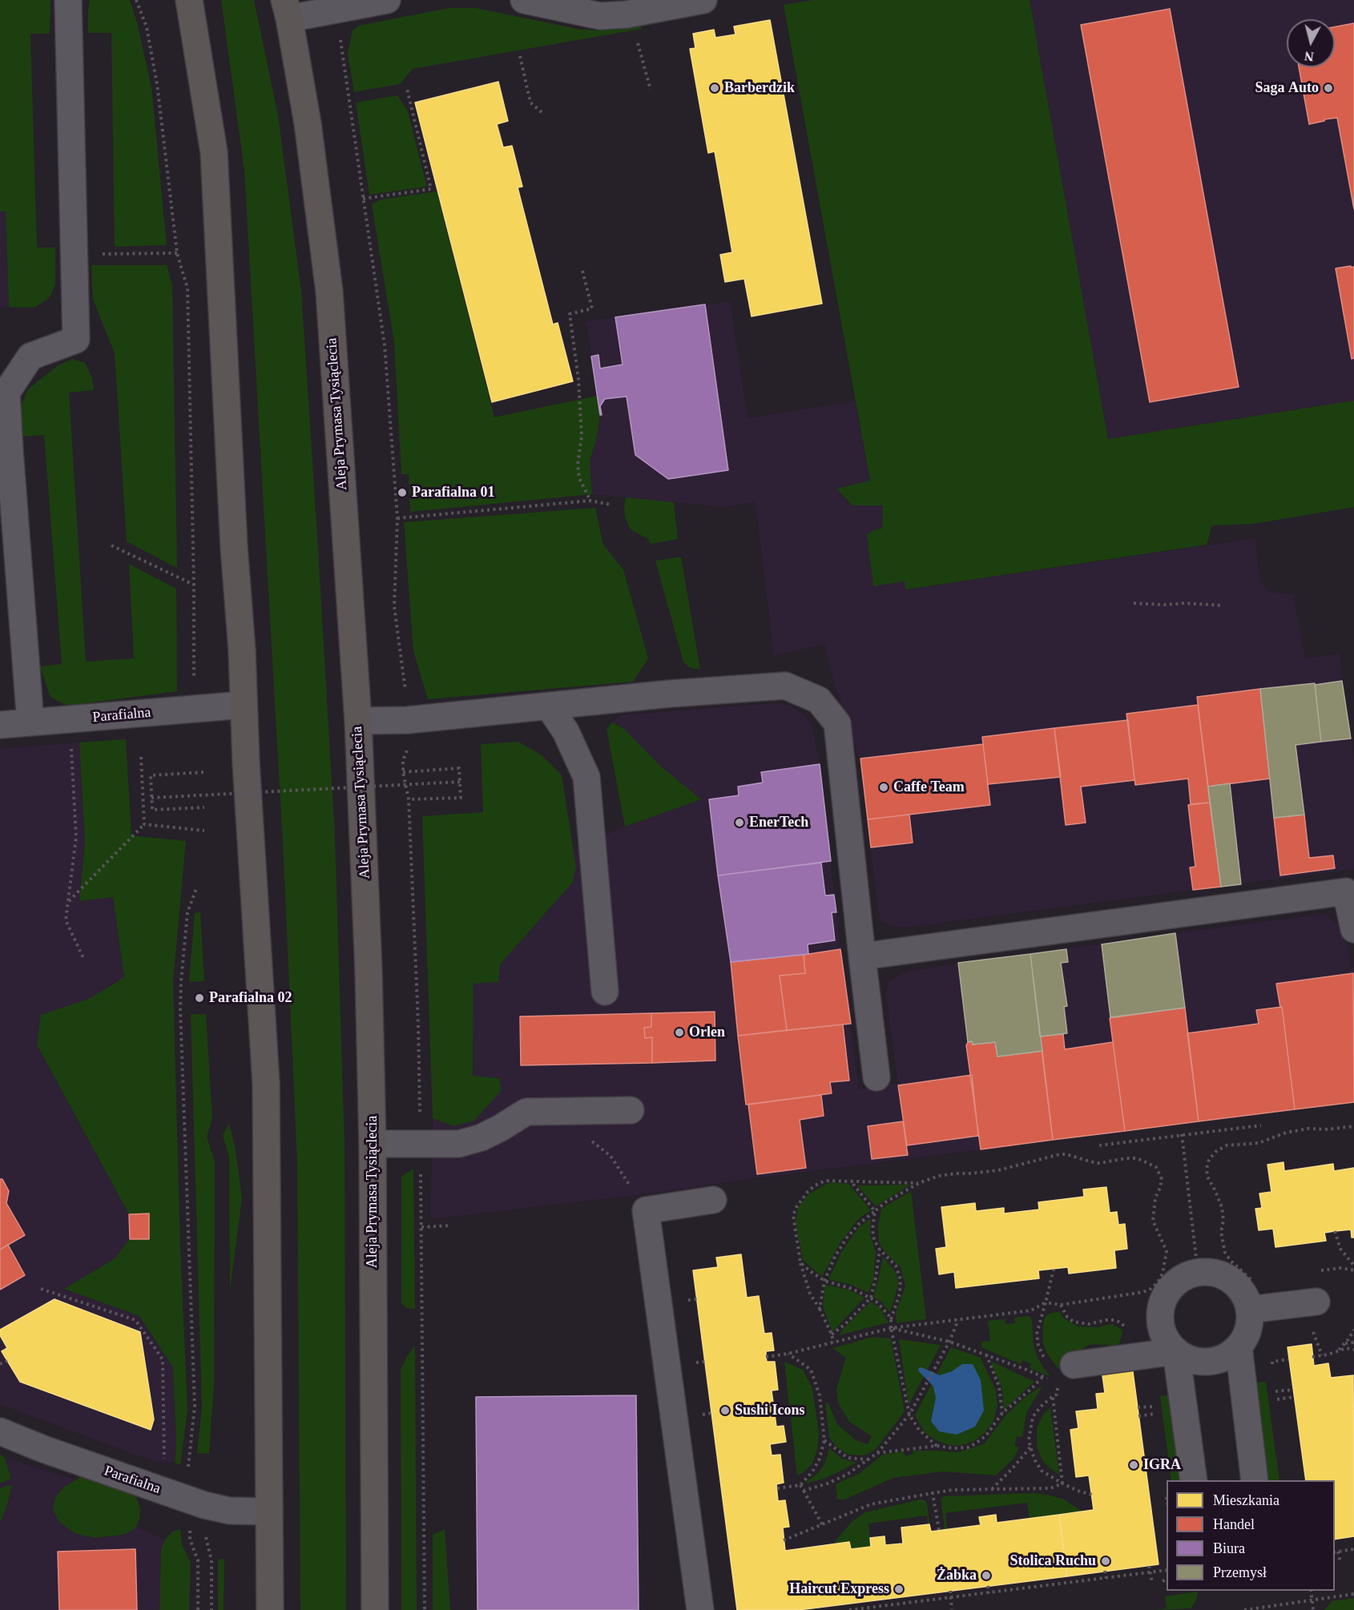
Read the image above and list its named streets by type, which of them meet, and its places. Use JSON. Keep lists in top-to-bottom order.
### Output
{
  "streets": {
    "main road": ["Aleja Prymasa Tysiąclecia"],
    "street": ["Parafialna"]
  },
  "places": [
    "Barberdzik",
    "Saga Auto",
    "Parafialna 01",
    "Caffe Team",
    "EnerTech",
    "Parafialna 02",
    "Orlen",
    "Sushi Icons",
    "IGRA",
    "Stolica Ruchu",
    "Żabka",
    "Haircut Express"
  ],
  "legend": [
    "Mieszkania",
    "Handel",
    "Biura",
    "Przemysł"
  ],
  "north": "bottom"
}
